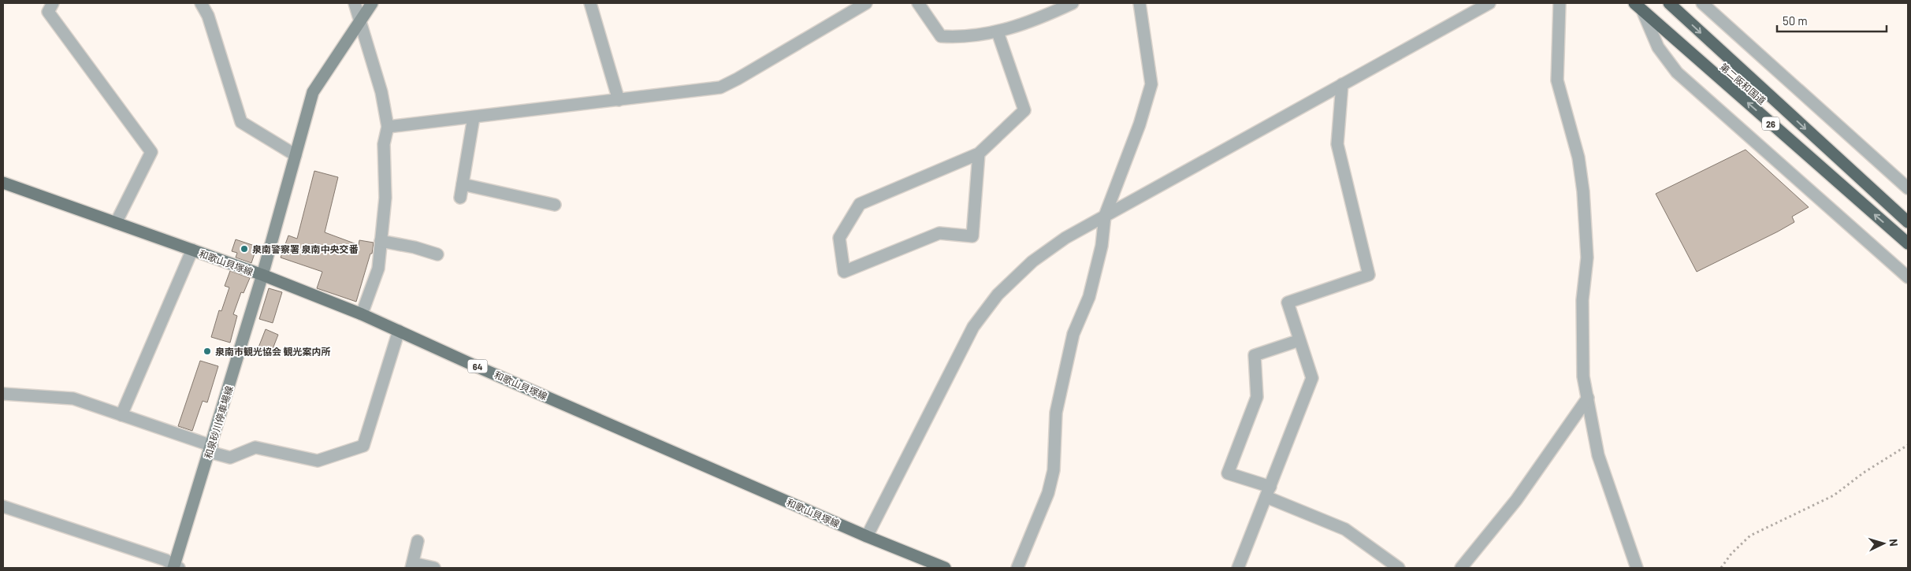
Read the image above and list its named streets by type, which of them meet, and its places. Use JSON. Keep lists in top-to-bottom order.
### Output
{
  "streets": {
    "highway": ["第二阪和国道", "26"],
    "main road": ["和歌山貝塚線", "64"],
    "street": ["和泉砂川停車場線"]
  },
  "crossings": [
    ["和歌山貝塚線", "和泉砂川停車場線"]
  ],
  "places": ["泉南警察署 泉南中央交番", "泉南市観光協会 観光案内所"],
  "scale_bar": "50 m",
  "north": "right"
}
